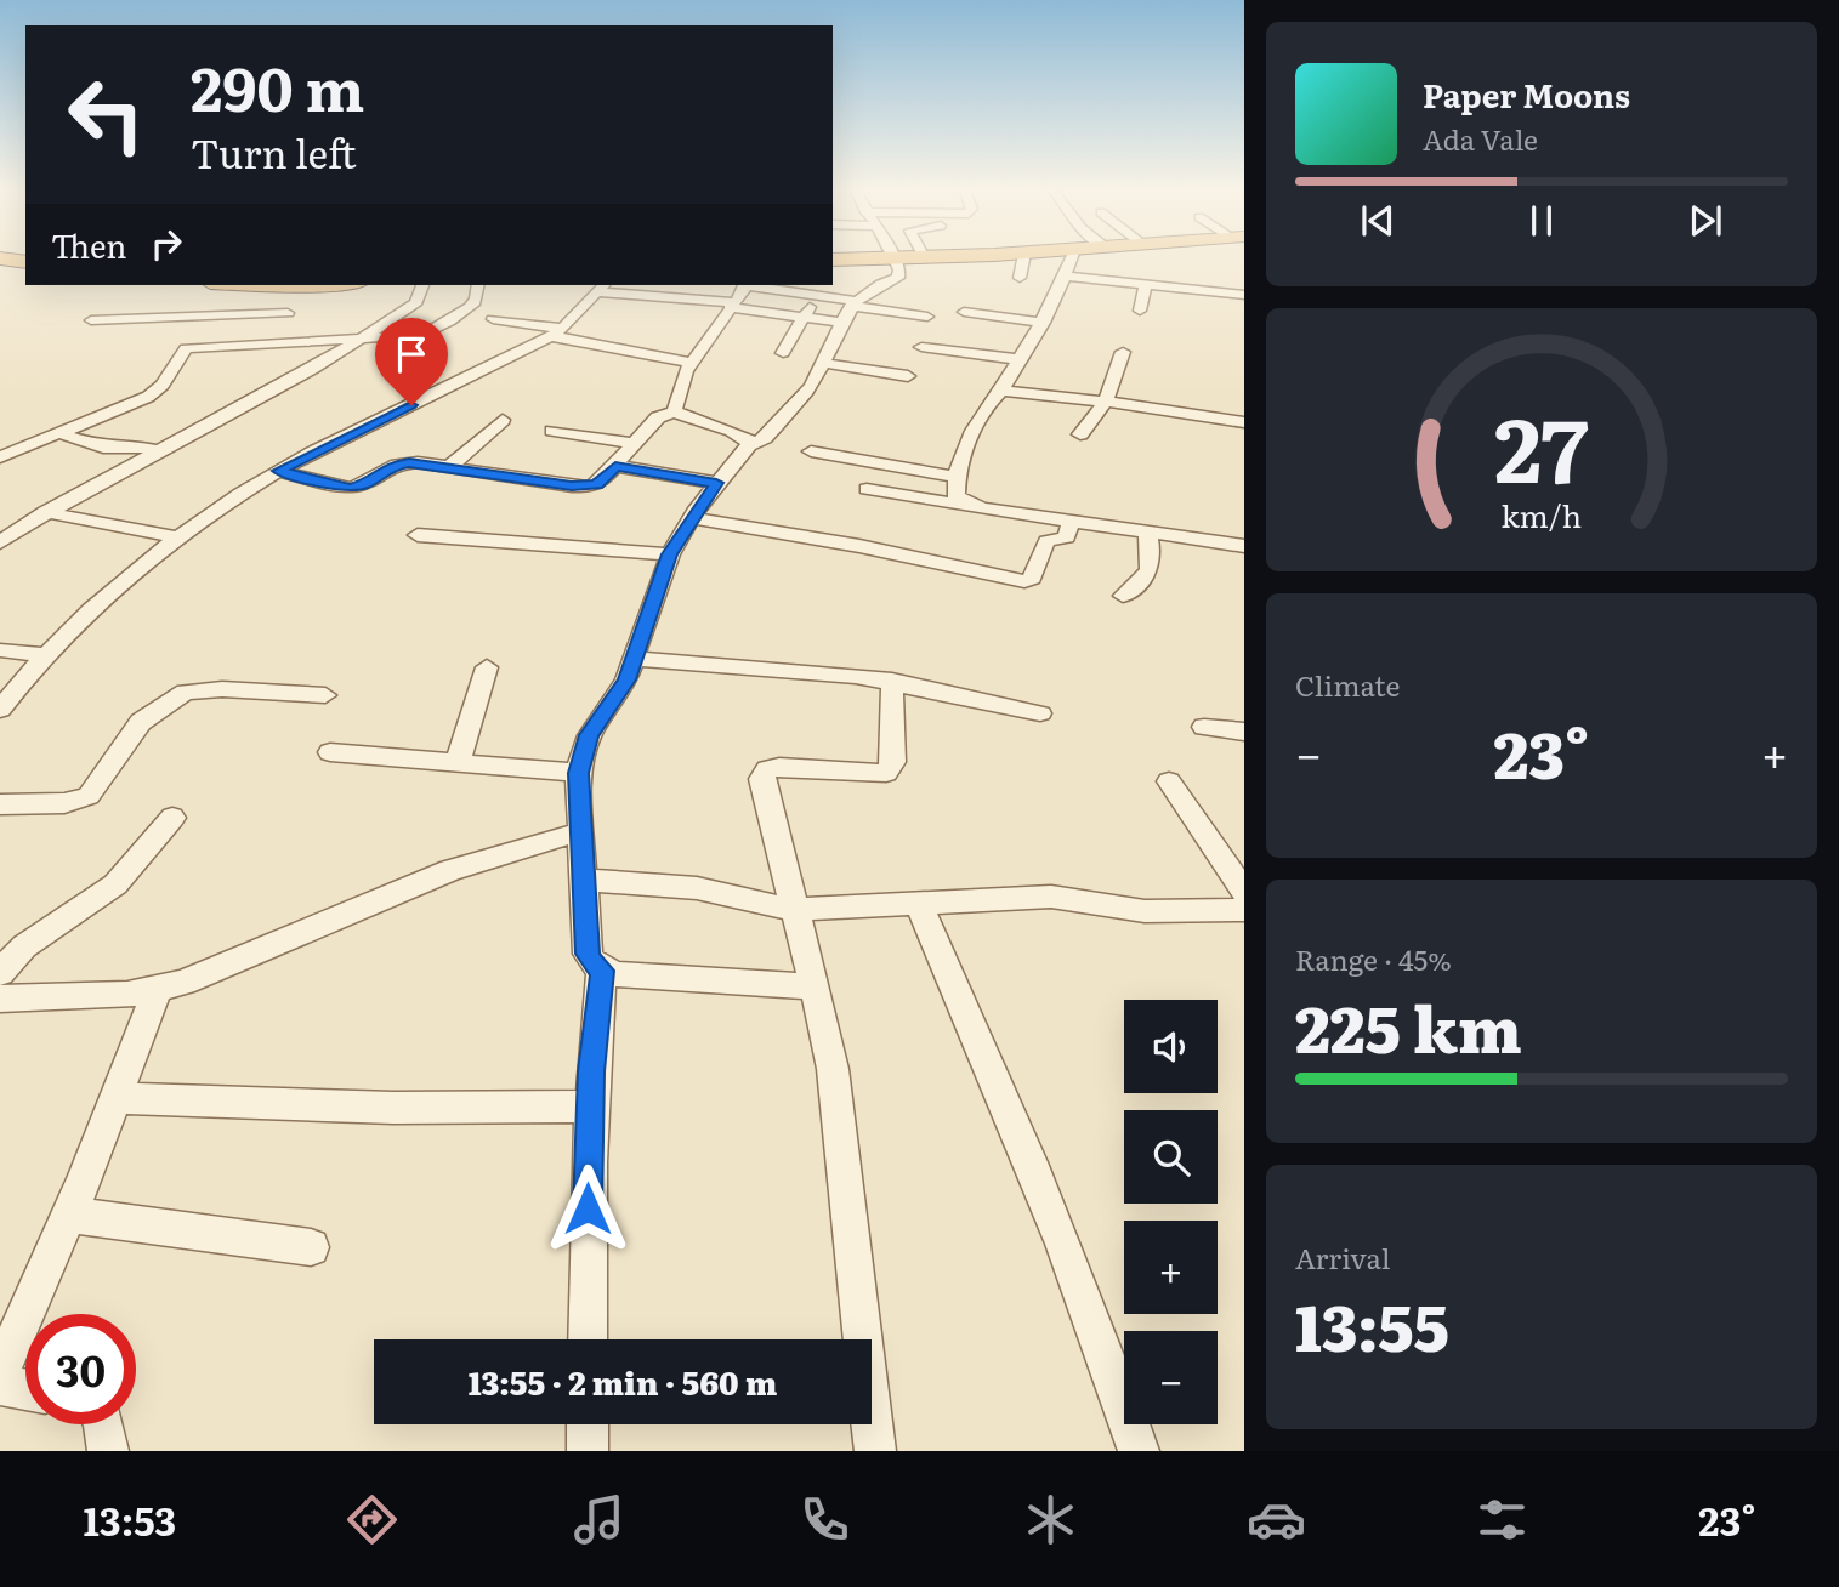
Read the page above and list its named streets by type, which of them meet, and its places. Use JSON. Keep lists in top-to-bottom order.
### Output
{
  "page": {
    "turn": ["290 m", "Turn left"],
    "song": ["Paper Moons", "Ada Vale"],
    "then": "Then",
    "tile": [
      "Climate",
      ["Range · 45%", "225 km"],
      ["Arrival", "13:55"]
    ],
    "heat": ["−", "23°", "+"],
    "map_buttons": ["+", "−"],
    "limit": "30",
    "trip": "13:55 · 2 min · 560 m",
    "tabs": ["13:53", "23°"],
    "gauge": ["27", "km/h"]
  }
}
